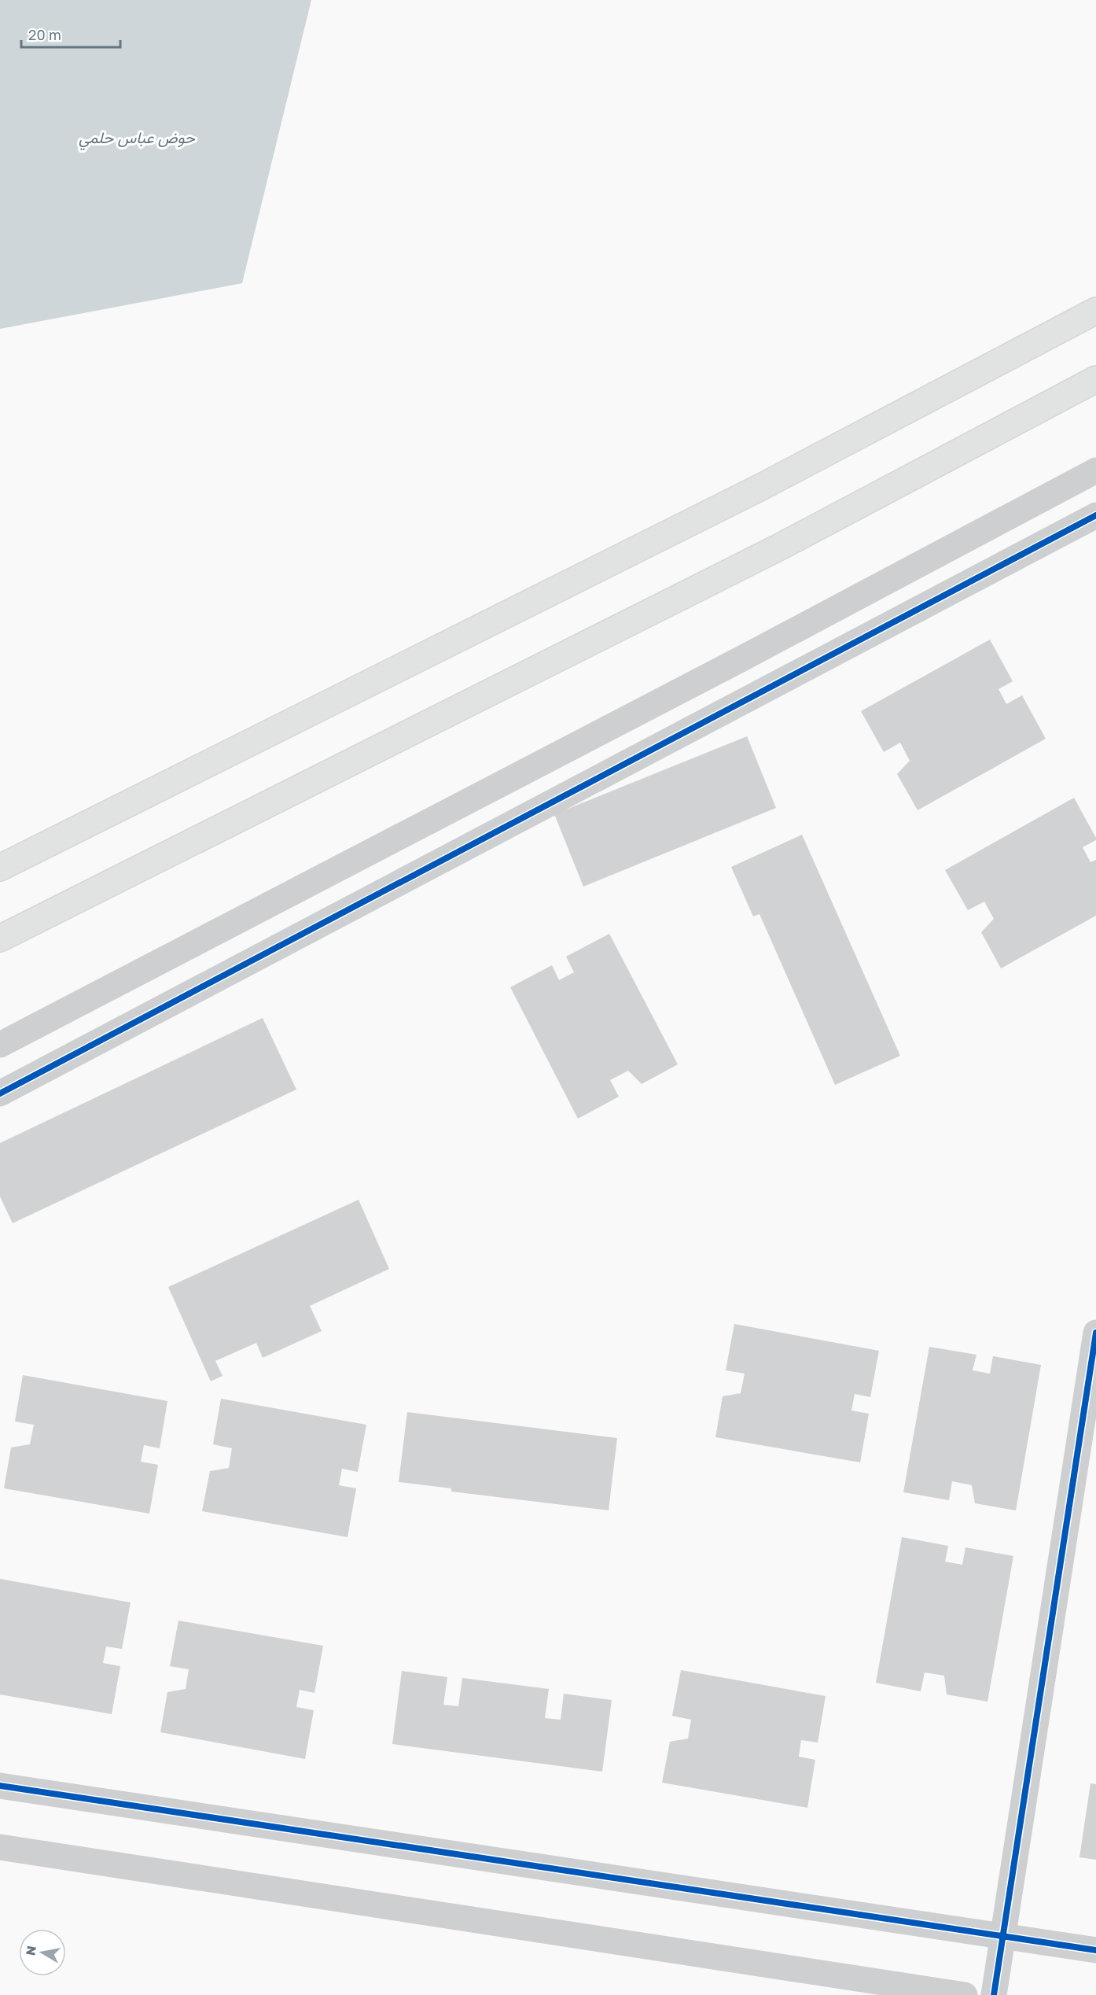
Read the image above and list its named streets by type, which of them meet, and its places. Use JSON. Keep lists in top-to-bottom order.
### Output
{
  "water": ["حوض عباس حلمي"],
  "scale_bar": "20 m",
  "north": "left"
}
